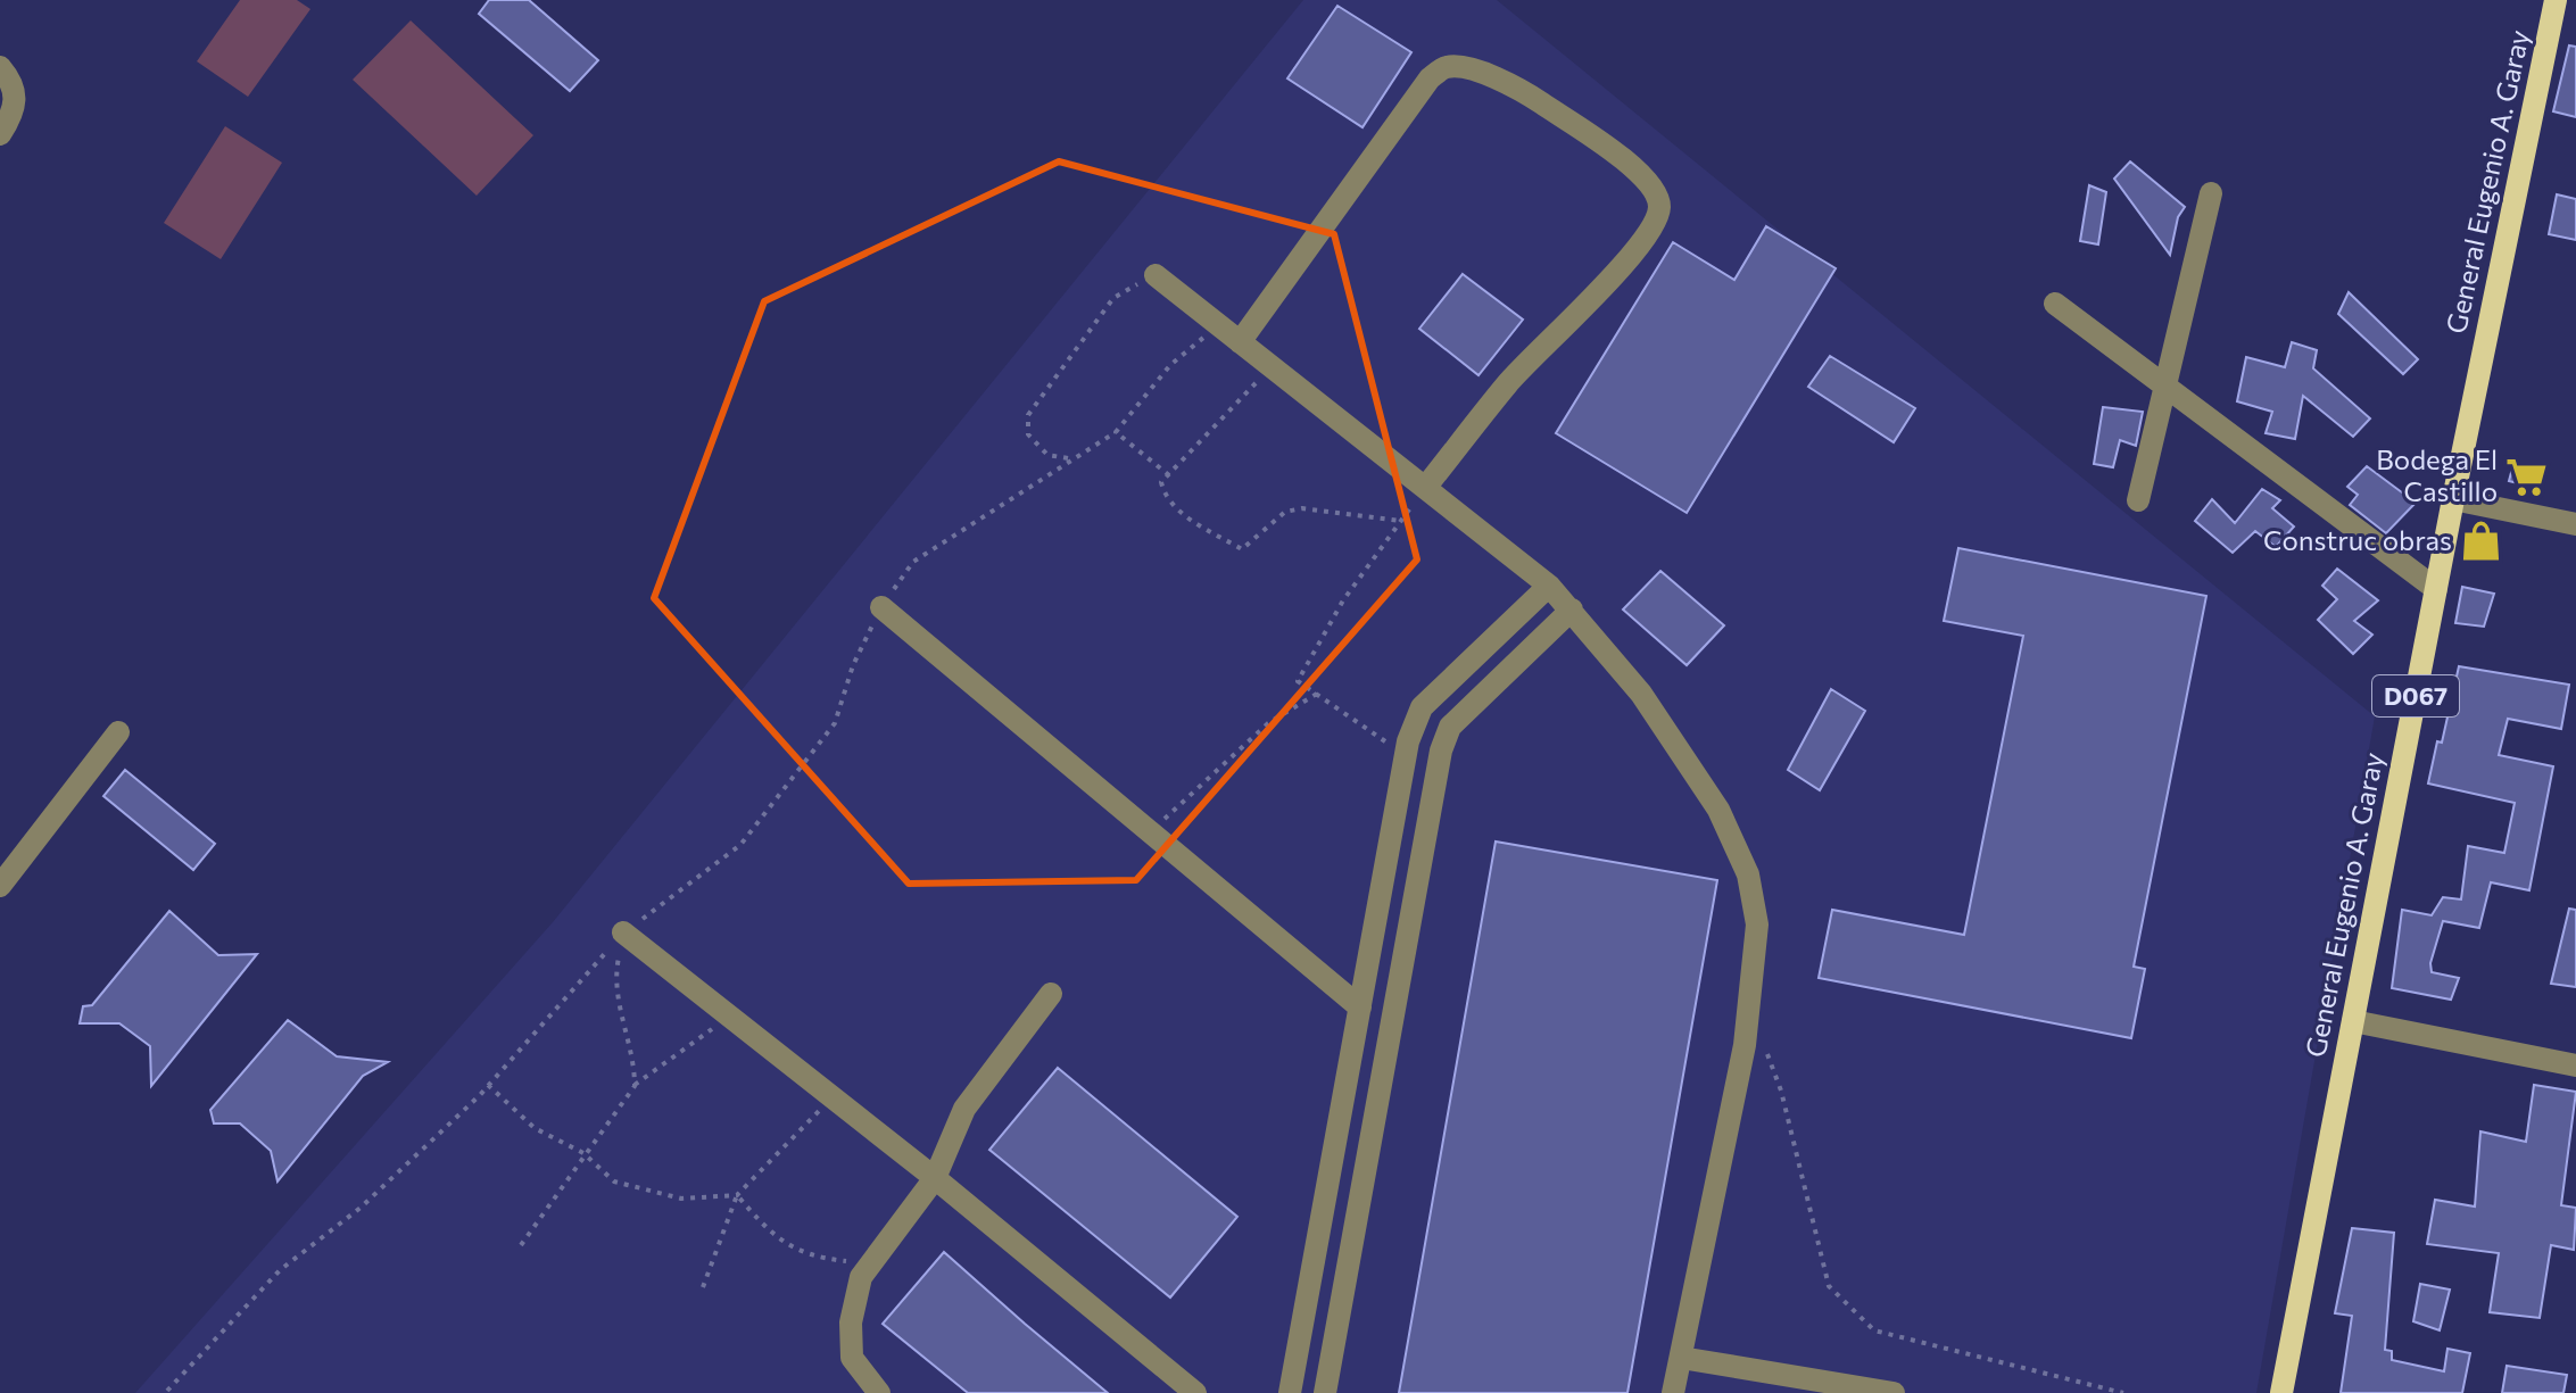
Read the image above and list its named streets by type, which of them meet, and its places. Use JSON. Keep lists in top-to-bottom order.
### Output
{
  "streets": {
    "main road": ["General Eugenio A. Garay", "D067"]
  },
  "places": {
    "supermarket": ["Bodega El Castillo"],
    "shop": ["Construc obras"]
  }
}
